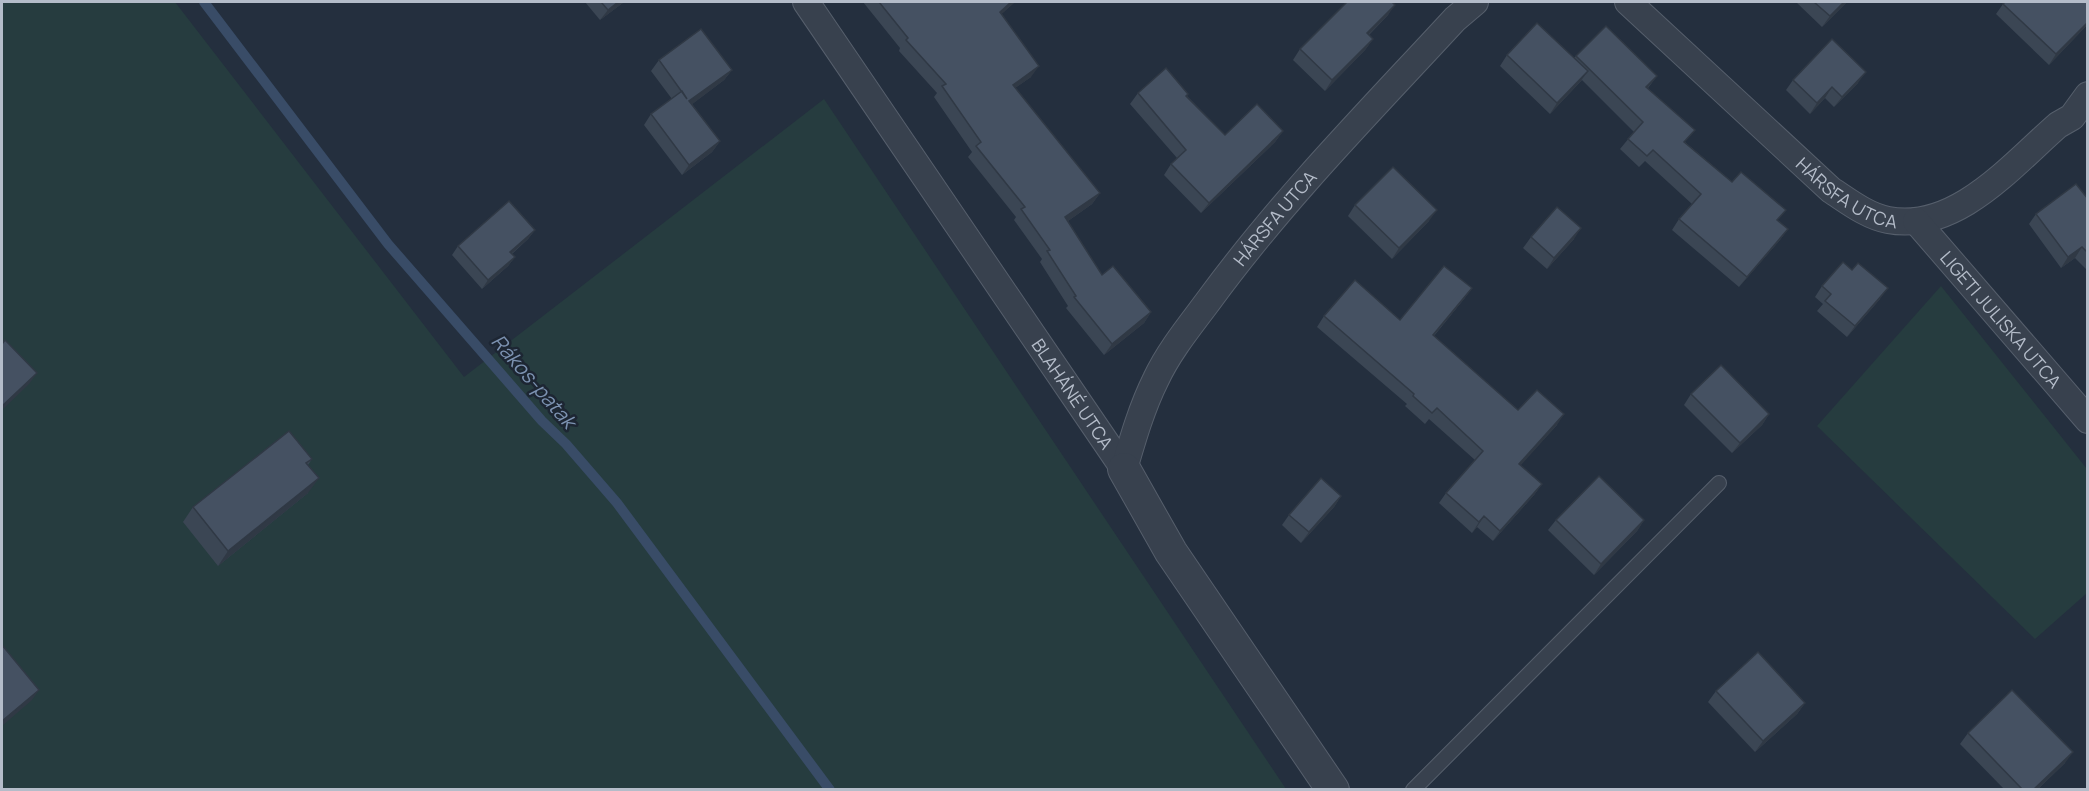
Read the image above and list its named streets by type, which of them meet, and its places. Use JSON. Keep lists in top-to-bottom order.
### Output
{
  "streets": {
    "street": ["HÁRSFA UTCA", "LIGETI JULISKA UTCA", "BLAHÁNÉ UTCA"]
  },
  "crossings": [
    ["HÁRSFA UTCA", "LIGETI JULISKA UTCA"],
    ["HÁRSFA UTCA", "BLAHÁNÉ UTCA"]
  ],
  "water": ["Rákos-patak"]
}
